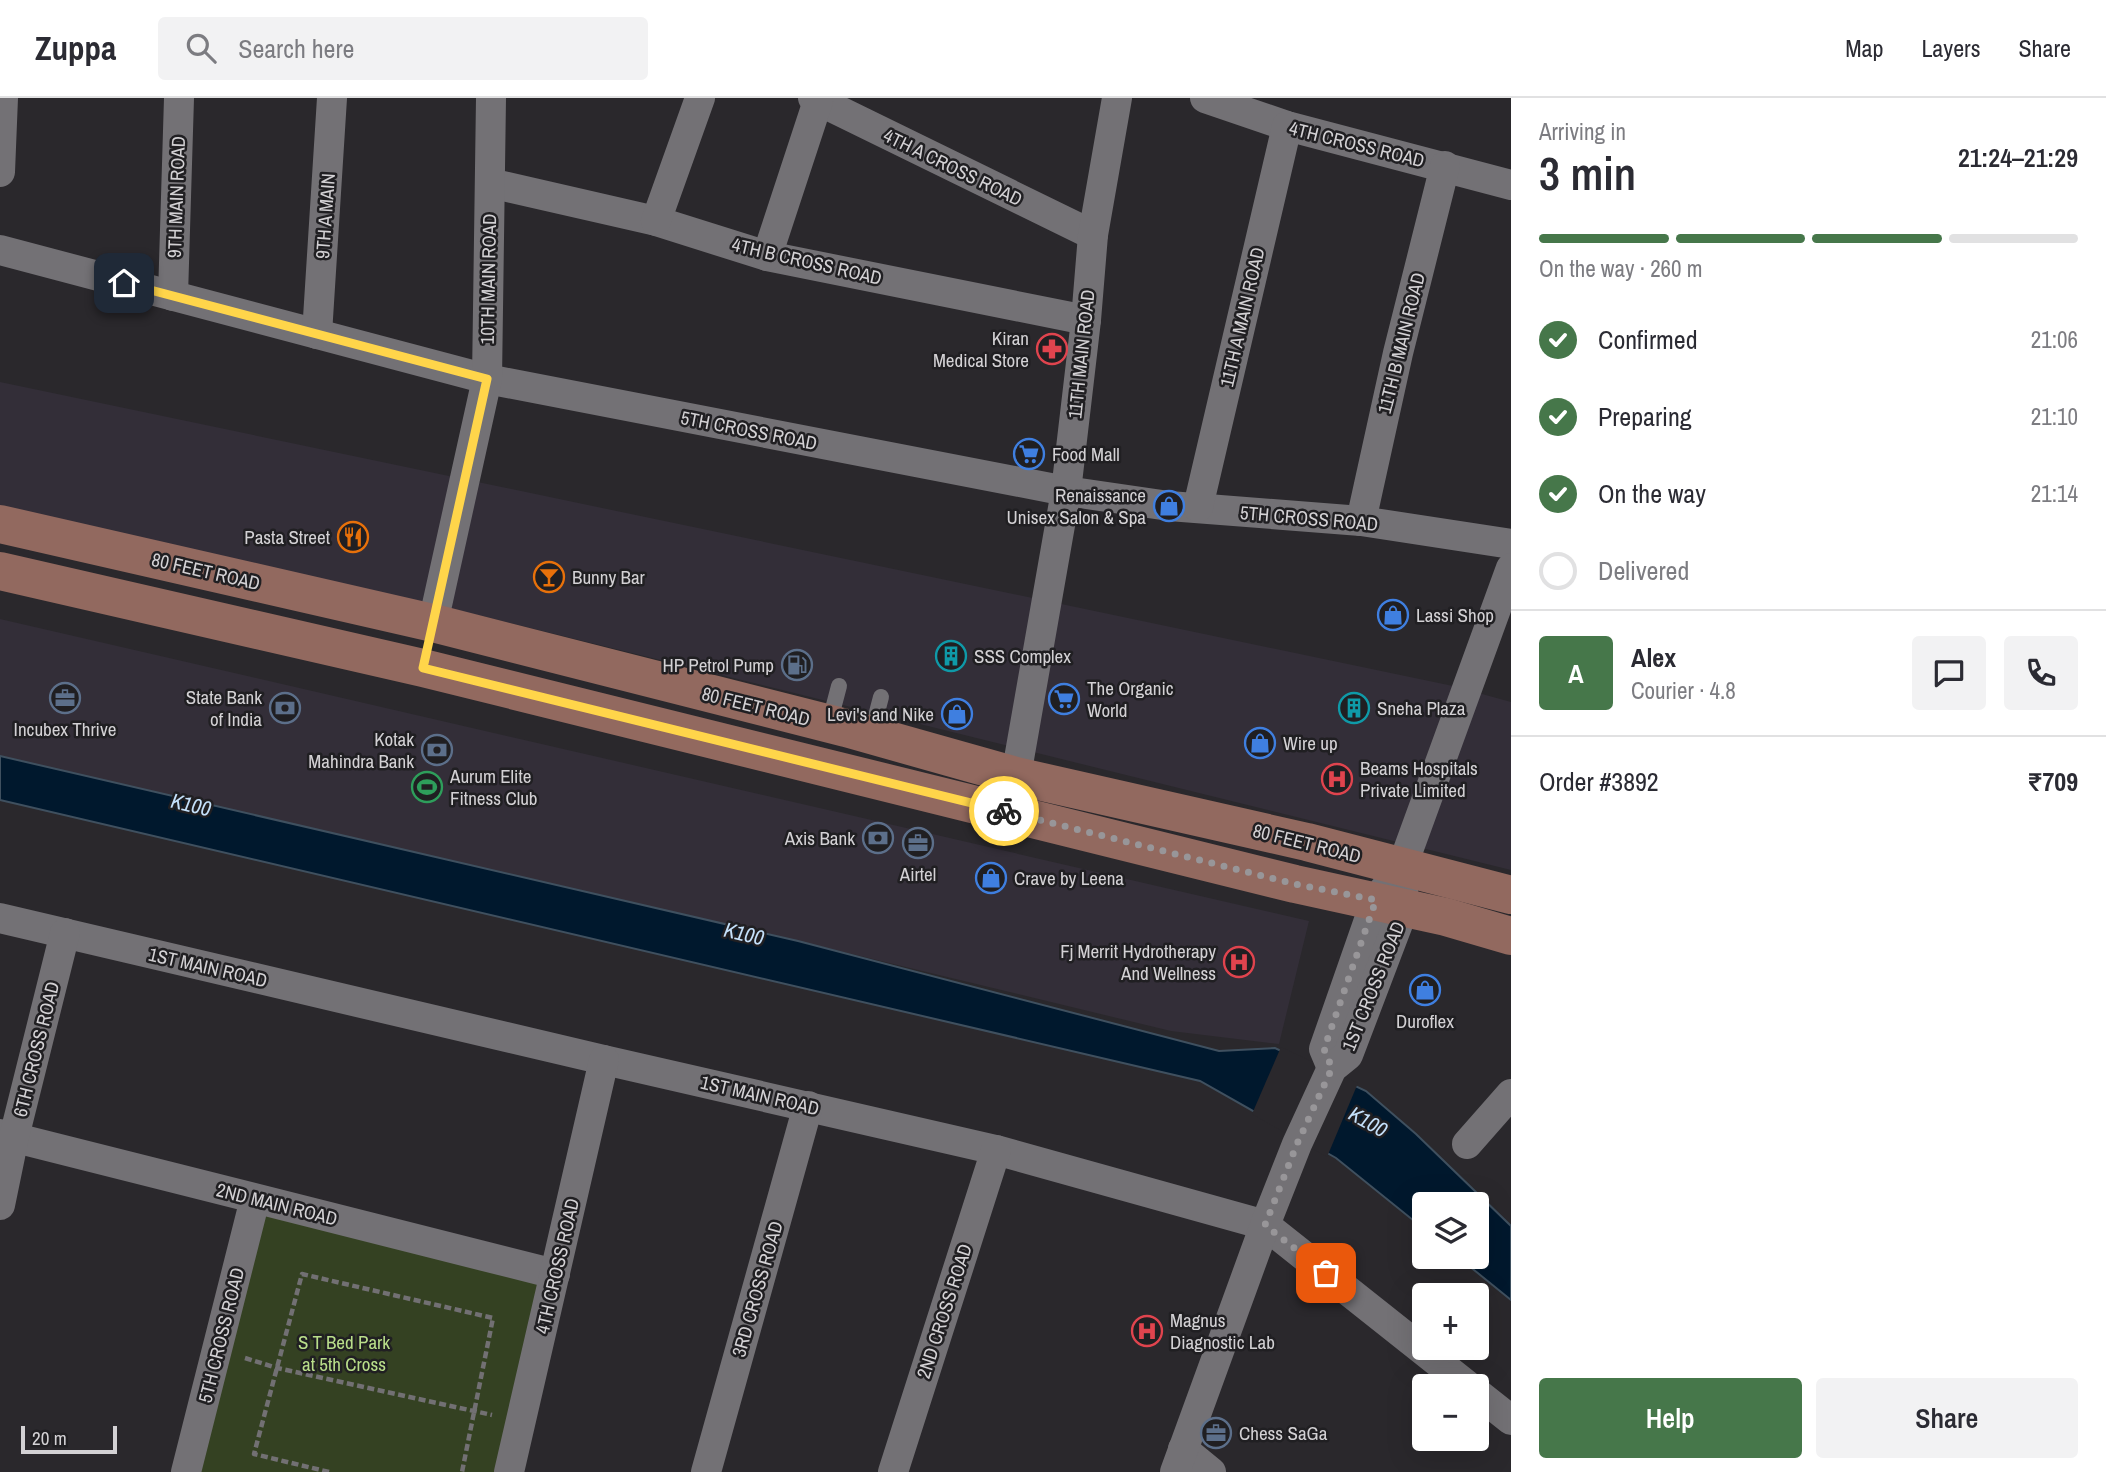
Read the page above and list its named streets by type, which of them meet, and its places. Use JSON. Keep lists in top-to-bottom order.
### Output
{
  "streets": {
    "main road": ["80 FEET ROAD"],
    "street": [
      "4TH CROSS ROAD",
      "4TH A CROSS ROAD",
      "9TH MAIN ROAD",
      "9TH A MAIN",
      "4TH B CROSS ROAD",
      "10TH MAIN ROAD",
      "11TH A MAIN ROAD",
      "11TH B MAIN ROAD",
      "11TH MAIN ROAD",
      "5TH CROSS ROAD",
      "1ST MAIN ROAD",
      "1ST CROSS ROAD",
      "6TH CROSS ROAD",
      "2ND MAIN ROAD",
      "3RD CROSS ROAD",
      "2ND CROSS ROAD"
    ]
  },
  "crossings": [
    ["4TH CROSS ROAD", "11TH A MAIN ROAD"],
    ["4TH CROSS ROAD", "11TH B MAIN ROAD"],
    ["4TH CROSS ROAD", "1ST MAIN ROAD"],
    ["4TH CROSS ROAD", "2ND MAIN ROAD"],
    ["4TH A CROSS ROAD", "11TH MAIN ROAD"],
    ["9TH MAIN ROAD", "5TH CROSS ROAD"],
    ["9TH A MAIN", "5TH CROSS ROAD"],
    ["4TH B CROSS ROAD", "10TH MAIN ROAD"],
    ["4TH B CROSS ROAD", "11TH MAIN ROAD"],
    ["10TH MAIN ROAD", "5TH CROSS ROAD"],
    ["10TH MAIN ROAD", "80 FEET ROAD"],
    ["11TH A MAIN ROAD", "5TH CROSS ROAD"],
    ["11TH B MAIN ROAD", "5TH CROSS ROAD"],
    ["11TH MAIN ROAD", "5TH CROSS ROAD"],
    ["11TH MAIN ROAD", "80 FEET ROAD"],
    ["5TH CROSS ROAD", "2ND MAIN ROAD"],
    ["80 FEET ROAD", "1ST CROSS ROAD"],
    ["1ST MAIN ROAD", "1ST CROSS ROAD"],
    ["1ST MAIN ROAD", "6TH CROSS ROAD"],
    ["1ST MAIN ROAD", "3RD CROSS ROAD"],
    ["1ST MAIN ROAD", "2ND CROSS ROAD"],
    ["6TH CROSS ROAD", "2ND MAIN ROAD"]
  ],
  "water": ["K100"],
  "parks": ["S T Bed Park at 5th Cross"],
  "places": {
    "pharmacy": ["Kiran Medical Store"],
    "supermarket": ["Food Mall", "The Organic World"],
    "shop": [
      "Renaissance Unisex Salon & Spa",
      "Lassi Shop",
      "Levi's and Nike",
      "Wire up",
      "Crave by Leena",
      "Duroflex"
    ],
    "restaurant": ["Pasta Street"],
    "bar": ["Bunny Bar"],
    "building": ["SSS Complex", "Sneha Plaza"],
    "fuel station": ["HP Petrol Pump"],
    "office": ["Incubex Thrive", "Airtel", "Chess SaGa"],
    "bank": ["State Bank of India", "Kotak Mahindra Bank", "Axis Bank"],
    "hospital": ["Beams Hospitals Private Limited", "Fj Merrit Hydrotherapy And Wellness", "Magnus Diagnostic Lab"],
    "sports": ["Aurum Elite Fitness Club"]
  },
  "scale_bar": "20 m",
  "page": {
    "header": "Zuppa",
    "search": "Search here",
    "nav": ["Map", "Layers", "Share"],
    "heading": ["3 min", "Arriving in", "21:24–21:29"],
    "panel": [
      "Alex",
      "Courier · 4.8",
      "Order #3892",
      "₹709"
    ],
    "bar": "On the way · 260 m",
    "list": [
      ["Confirmed", "21:06"],
      ["Preparing", "21:10"],
      ["On the way", "21:14"],
      "Delivered"
    ],
    "round": "A",
    "map_buttons": ["+", "−"],
    "buttons": ["Help", "Share"],
    "scale": "20 m"
  }
}
